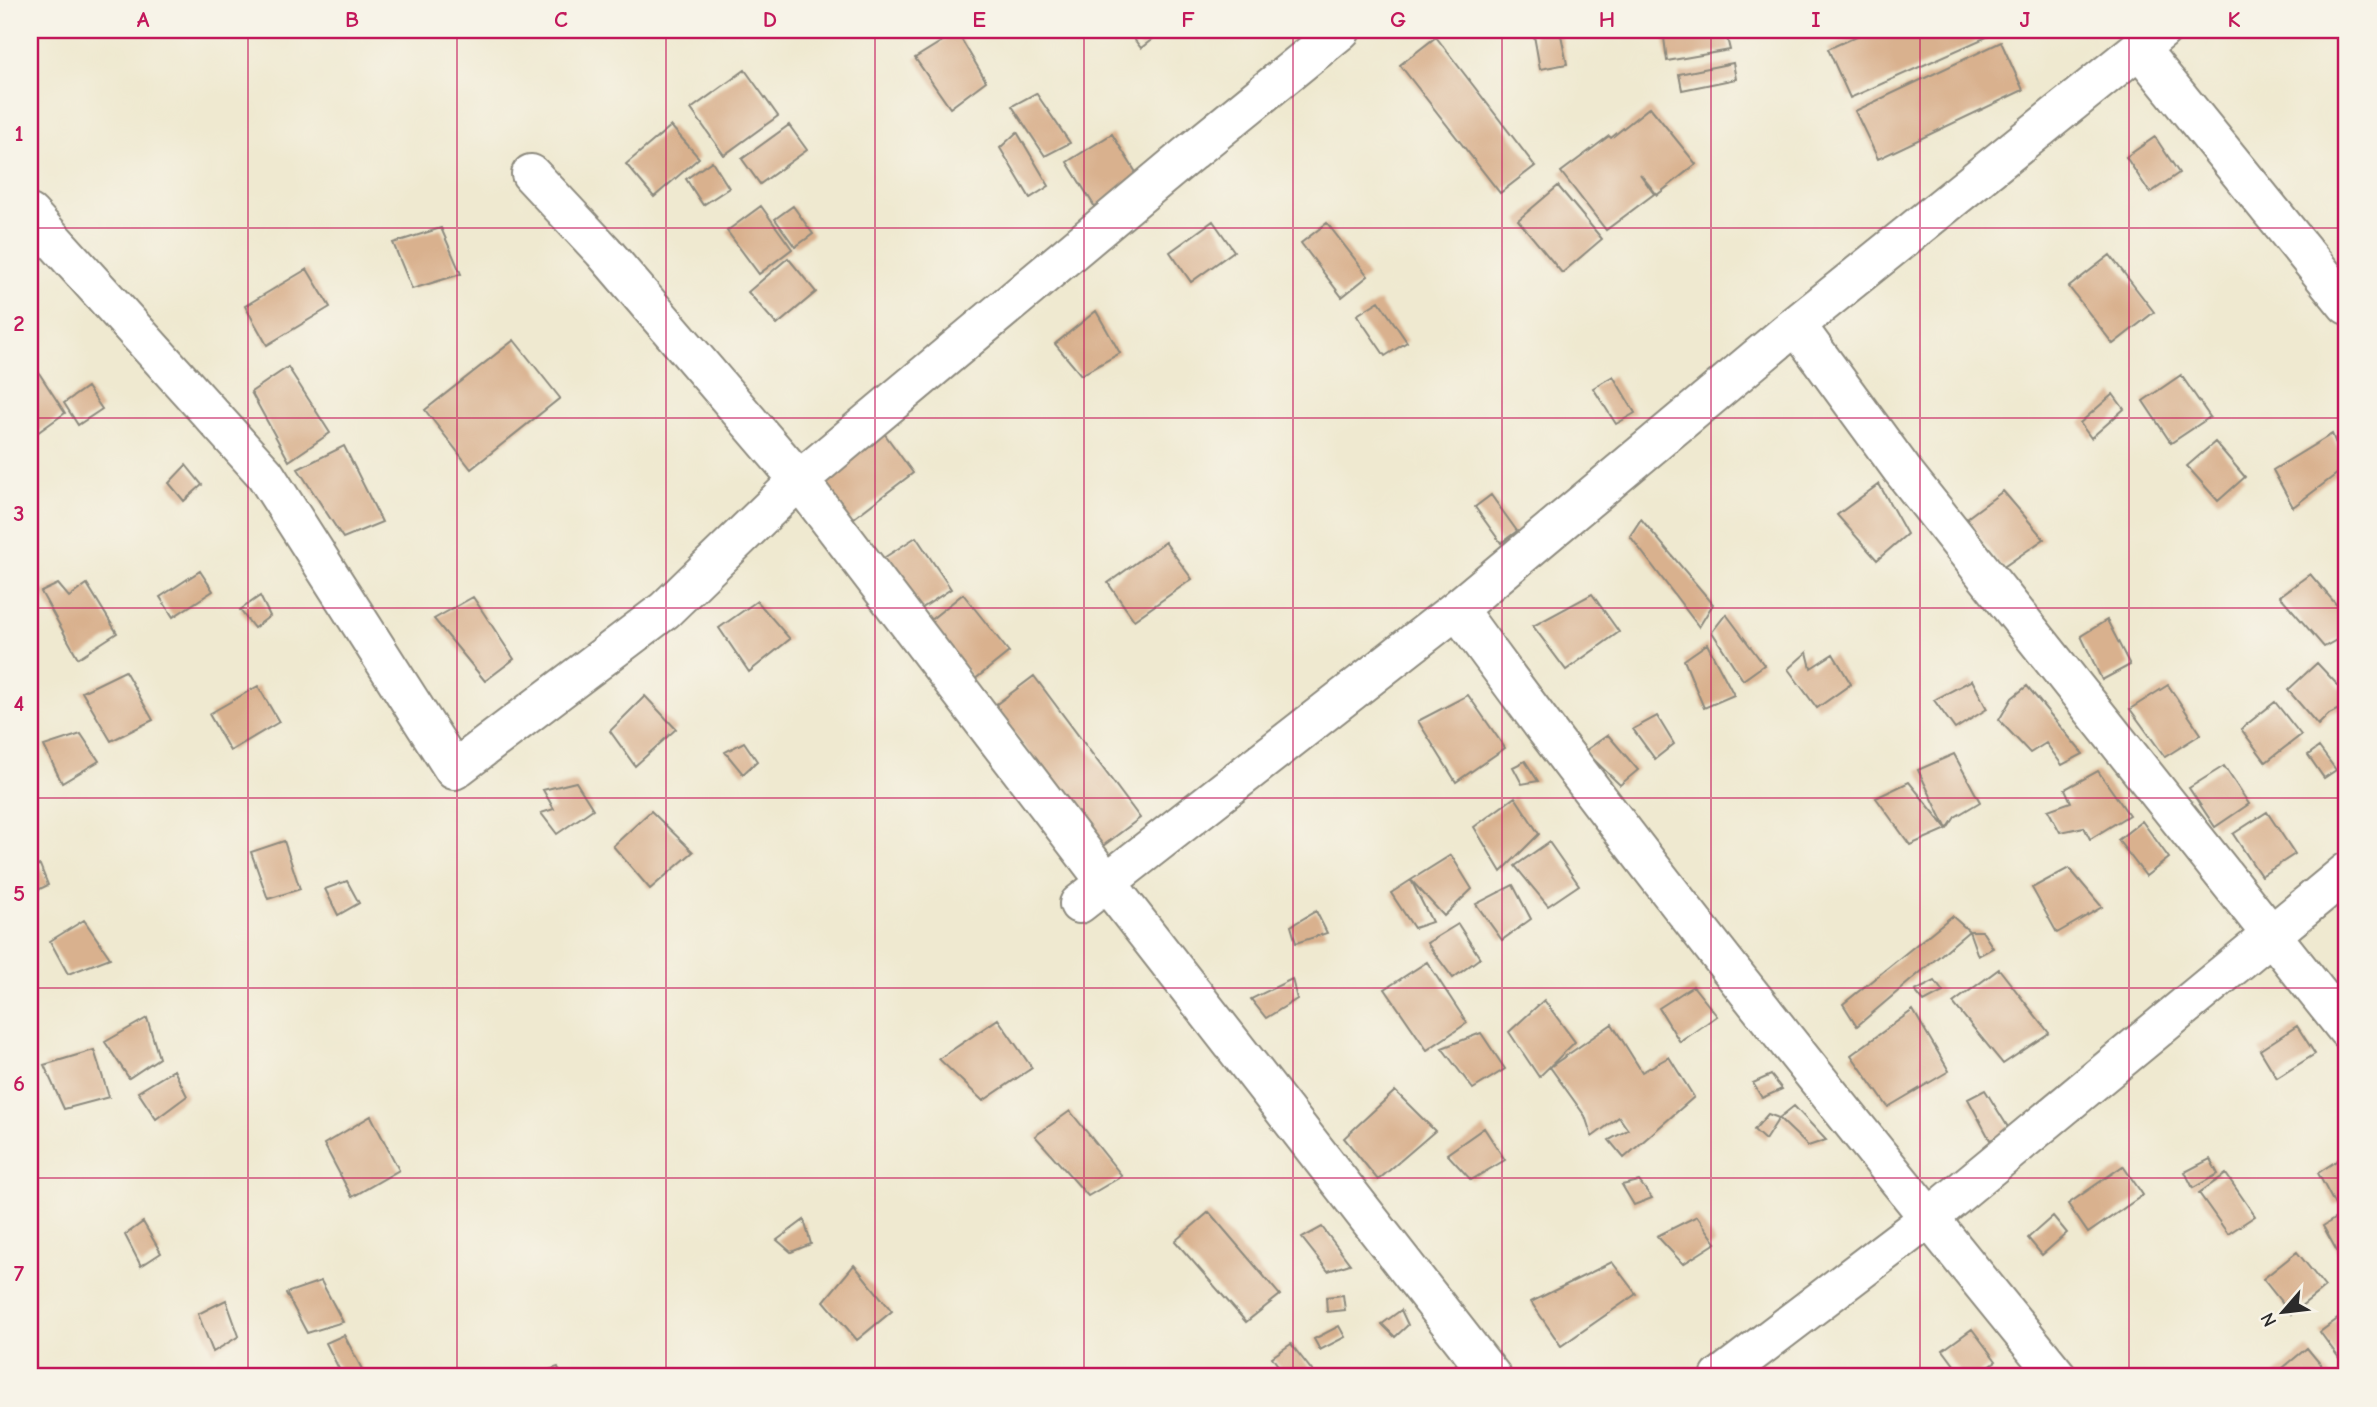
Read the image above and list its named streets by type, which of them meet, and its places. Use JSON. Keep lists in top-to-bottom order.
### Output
{
  "north": "bottom left",
  "grid": {
    "columns": [
      "A",
      "B",
      "C",
      "D",
      "E",
      "F",
      "G",
      "H",
      "I",
      "J",
      "K"
    ],
    "rows": [
      "1",
      "2",
      "3",
      "4",
      "5",
      "6",
      "7"
    ]
  }
}
